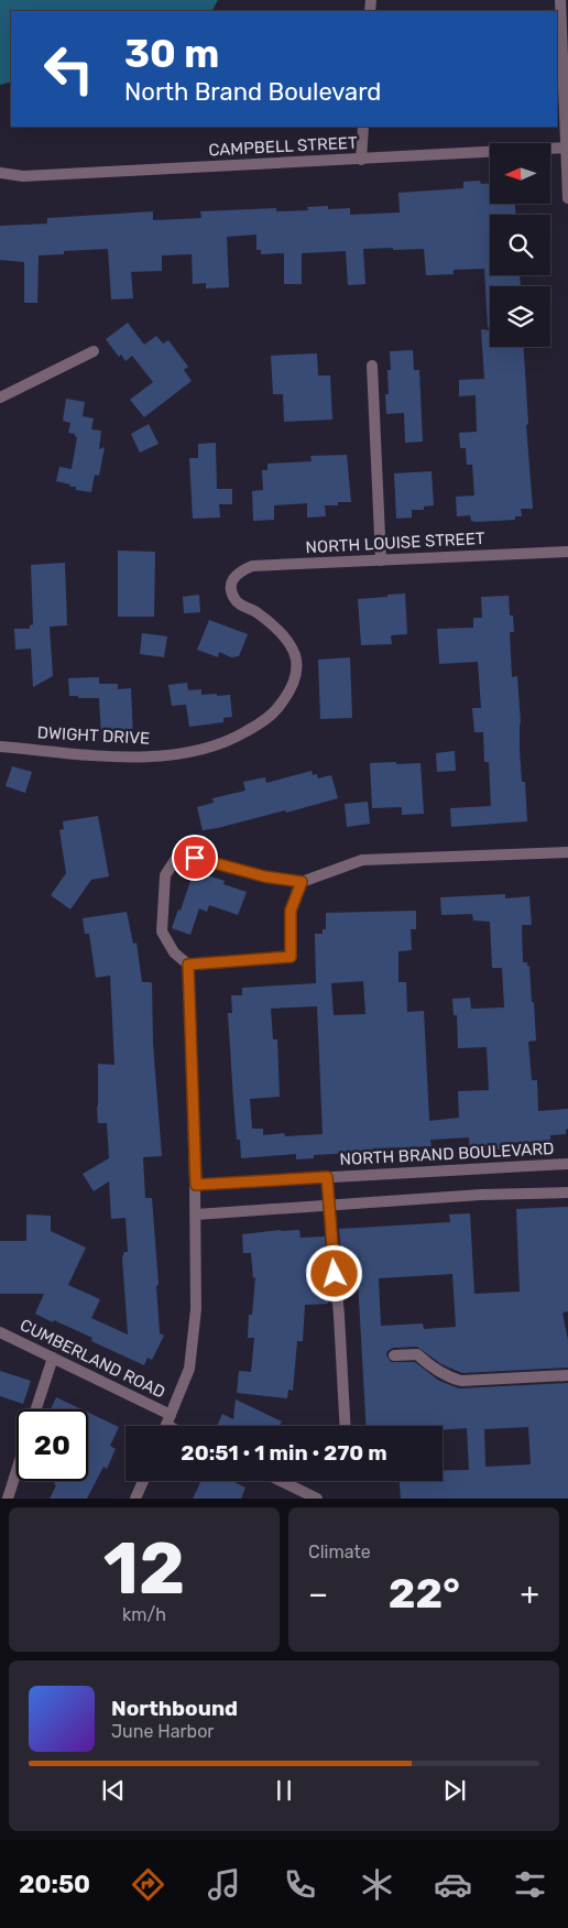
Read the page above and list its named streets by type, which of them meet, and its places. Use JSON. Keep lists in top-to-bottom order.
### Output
{
  "streets": {
    "street": [
      "CAMPBELL STREET",
      "NORTH LOUISE STREET",
      "DWIGHT DRIVE",
      "NORTH BRAND BOULEVARD",
      "CUMBERLAND ROAD"
    ]
  },
  "crossings": [
    ["NORTH LOUISE STREET", "DWIGHT DRIVE"]
  ],
  "north": "left",
  "page": {
    "turn": ["30 m", "North Brand Boulevard"],
    "limit": "20",
    "trip": "20:51 · 1 min · 270 m",
    "tile": [
      ["12", "km/h"],
      "Climate"
    ],
    "heat": ["−", "22°", "+"],
    "song": ["Northbound", "June Harbor"],
    "tabs": "20:50"
  }
}
